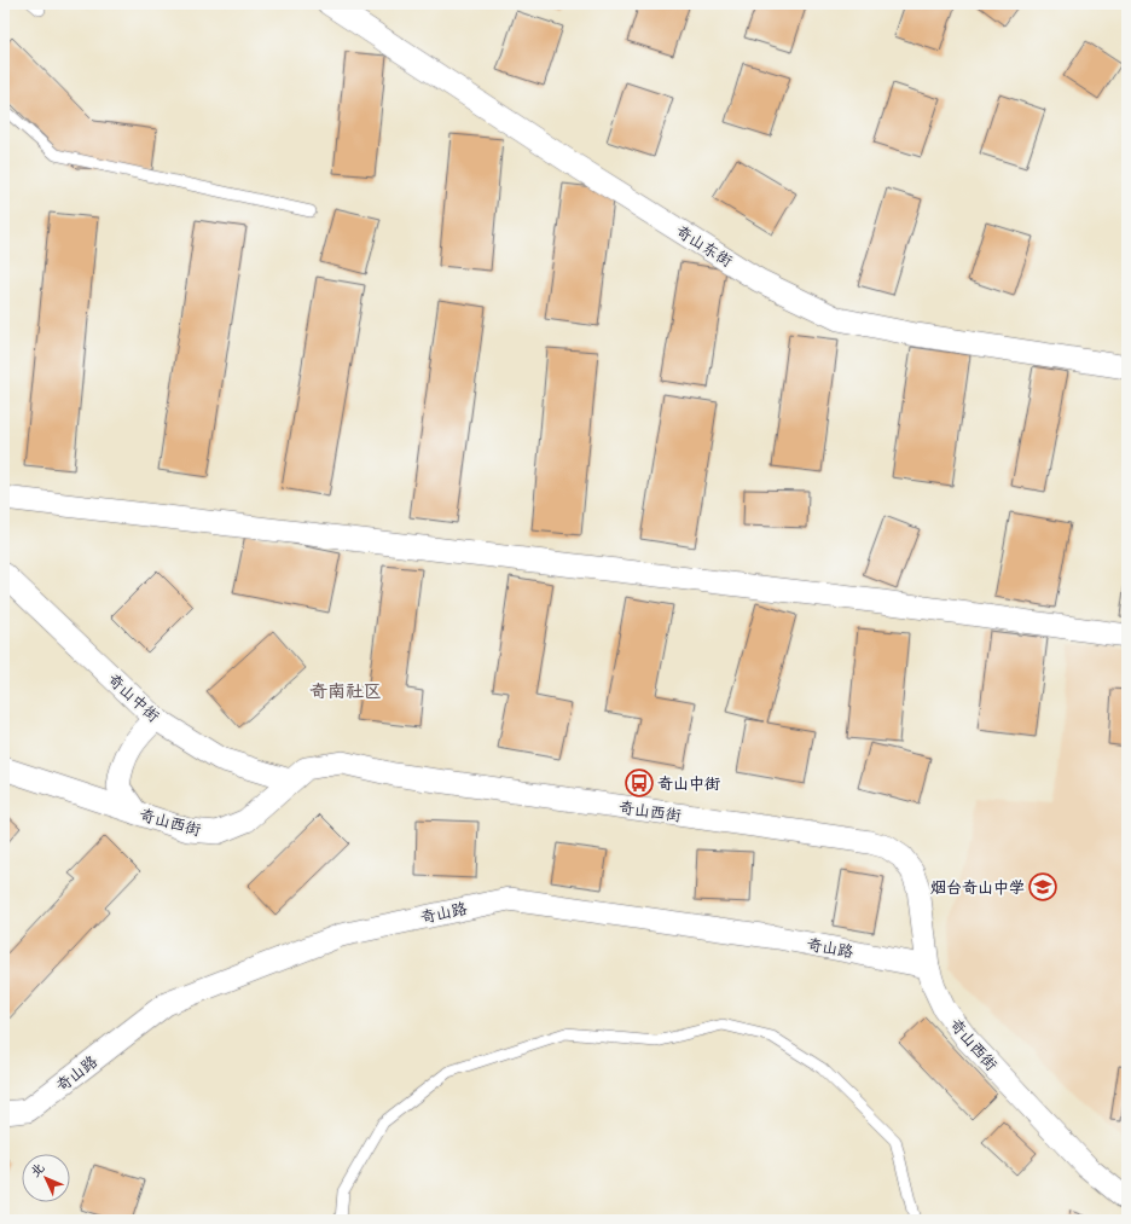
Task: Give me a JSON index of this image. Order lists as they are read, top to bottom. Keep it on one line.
{"streets":{"street":["奇山东街","奇山中街","奇山西街","奇山路"]},"crossings":[["奇山中街","奇山西街"],["奇山西街","奇山路"]],"districts":["奇南社区"],"places":{"bus stop":["奇山中街"],"school or university":["烟台奇山中学"]},"north":"top left"}
